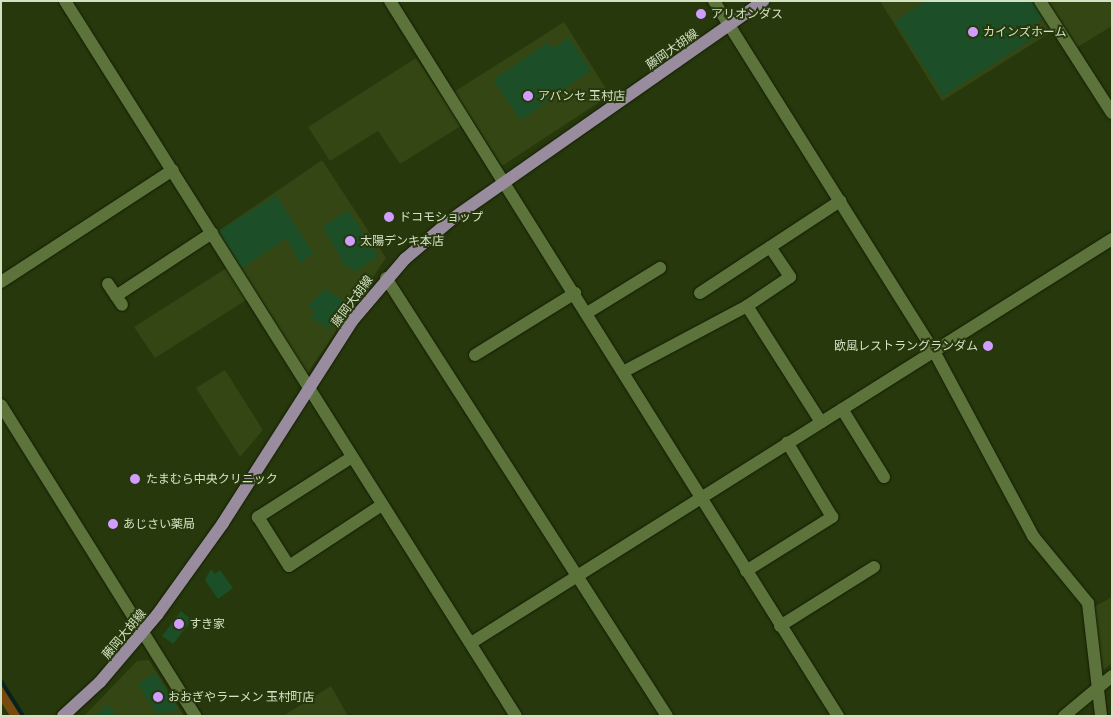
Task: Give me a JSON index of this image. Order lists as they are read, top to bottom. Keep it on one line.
{"streets":{"main road":["藤岡大胡線"]},"places":["アリオンダス","カインズホーム","アバンセ 玉村店","ドコモショップ","太陽デンキ本店","欧風レストラングランダム","たまむら中央クリニック","あじさい薬局","すき家","おおぎやラーメン 玉村町店"]}
